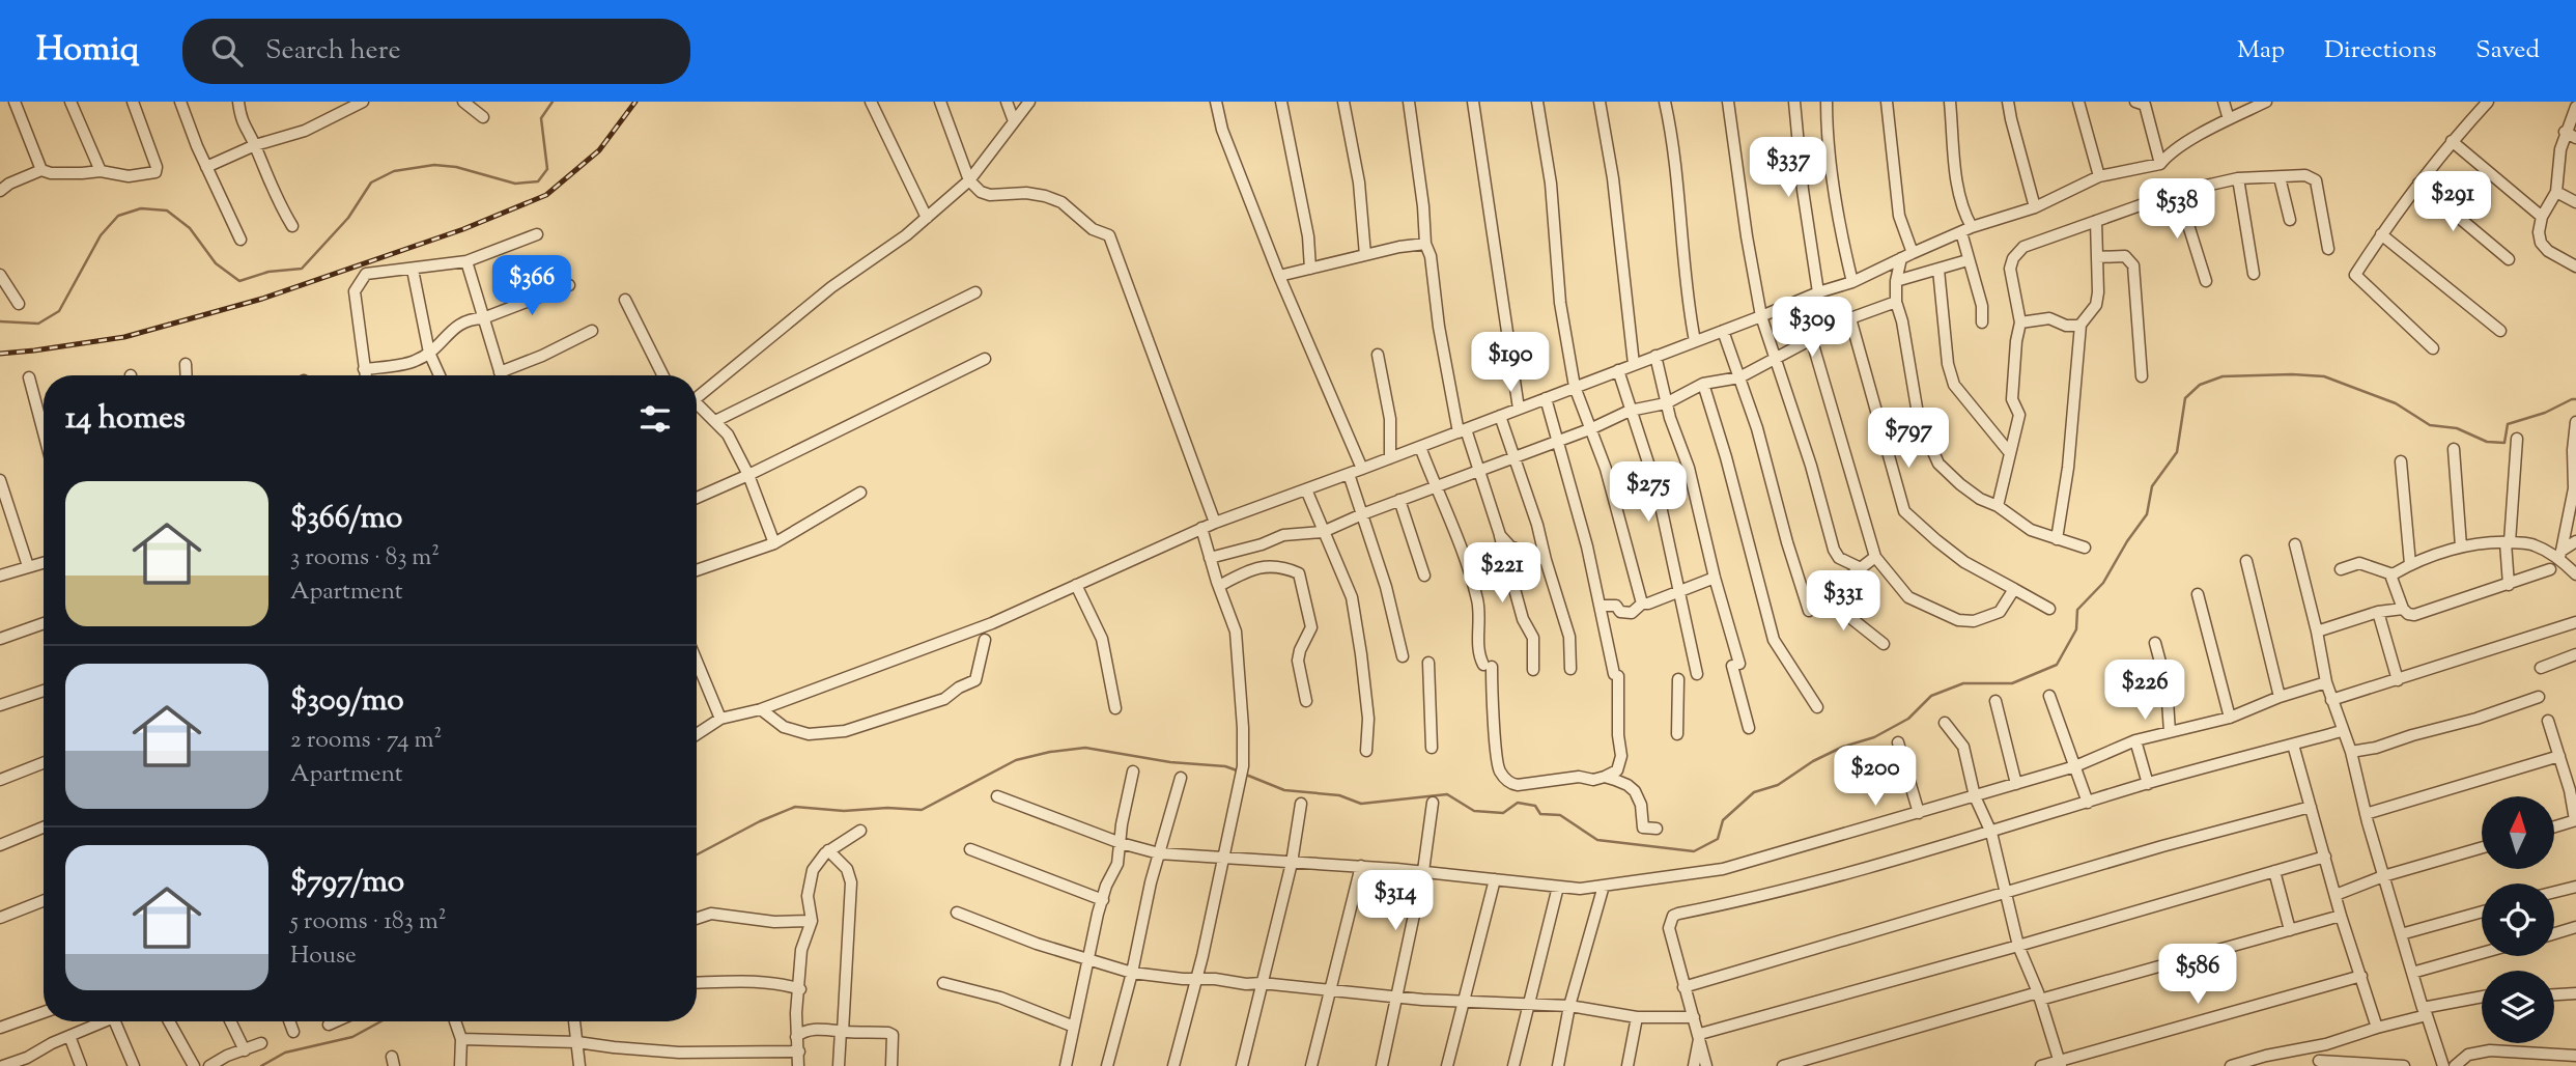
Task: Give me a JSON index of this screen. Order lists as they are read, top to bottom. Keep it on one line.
{"north":"top","page":{"header":"Homiq","search":"Search here","nav":["Map","Directions","Saved"],"price":["$337","$291","$538","$366","$309","$190","$797","$275","$221","$331","$226","$200","$314","$586"],"heading":"14 homes","list":[{"name":"$366/mo","note":"3 rooms · 83 m² · Apartment"},{"name":"$309/mo","note":"2 rooms · 74 m² · Apartment"},{"name":"$797/mo","note":"5 rooms · 183 m² · House"}]}}
